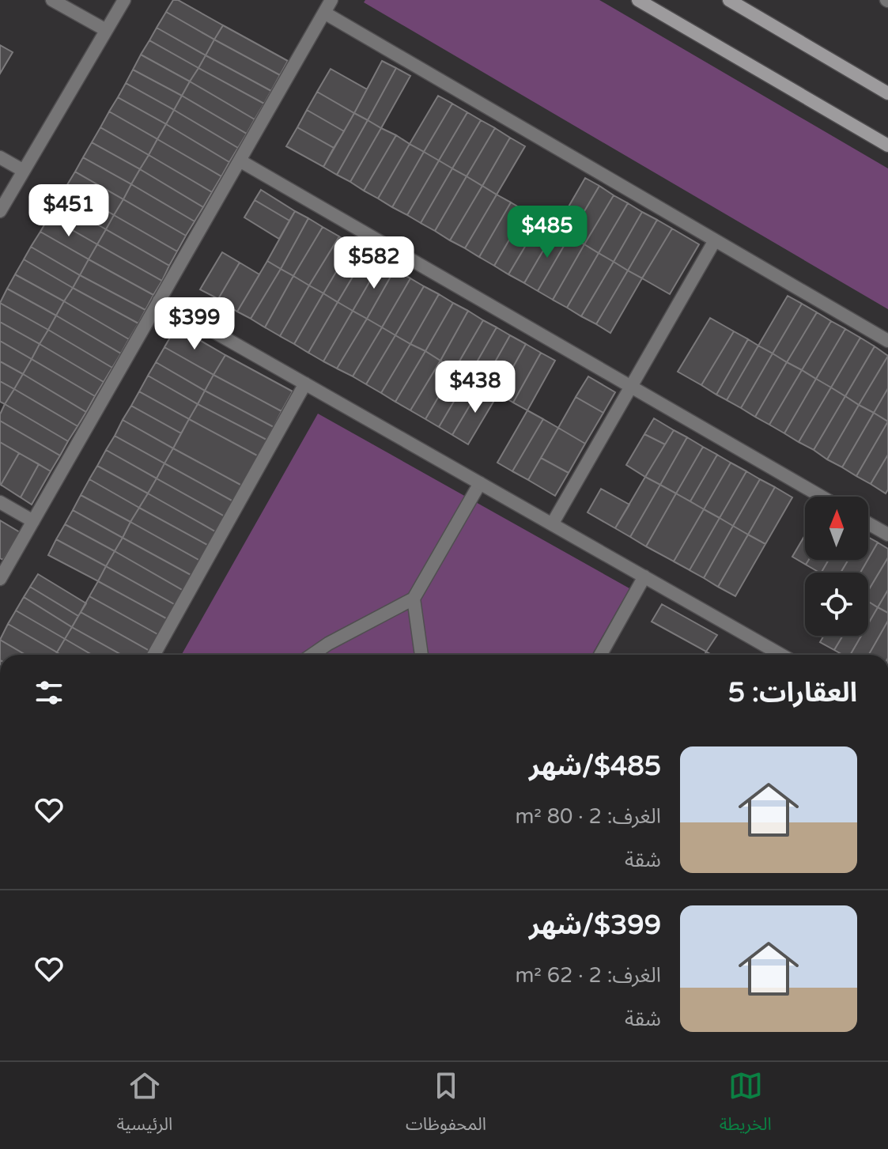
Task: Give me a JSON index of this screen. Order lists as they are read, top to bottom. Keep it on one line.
{"north":"top","page":{"price":["$451","$485","$582","$399","$438"],"heading":"العقارات: 5","list":[{"name":"$485/شهر","note":"الغرف: 2 · 80 m² · شقة"},{"name":"$399/شهر","note":"الغرف: 2 · 62 m² · شقة"}],"tabs":["الخريطة","المحفوظات","الرئيسية"]}}
